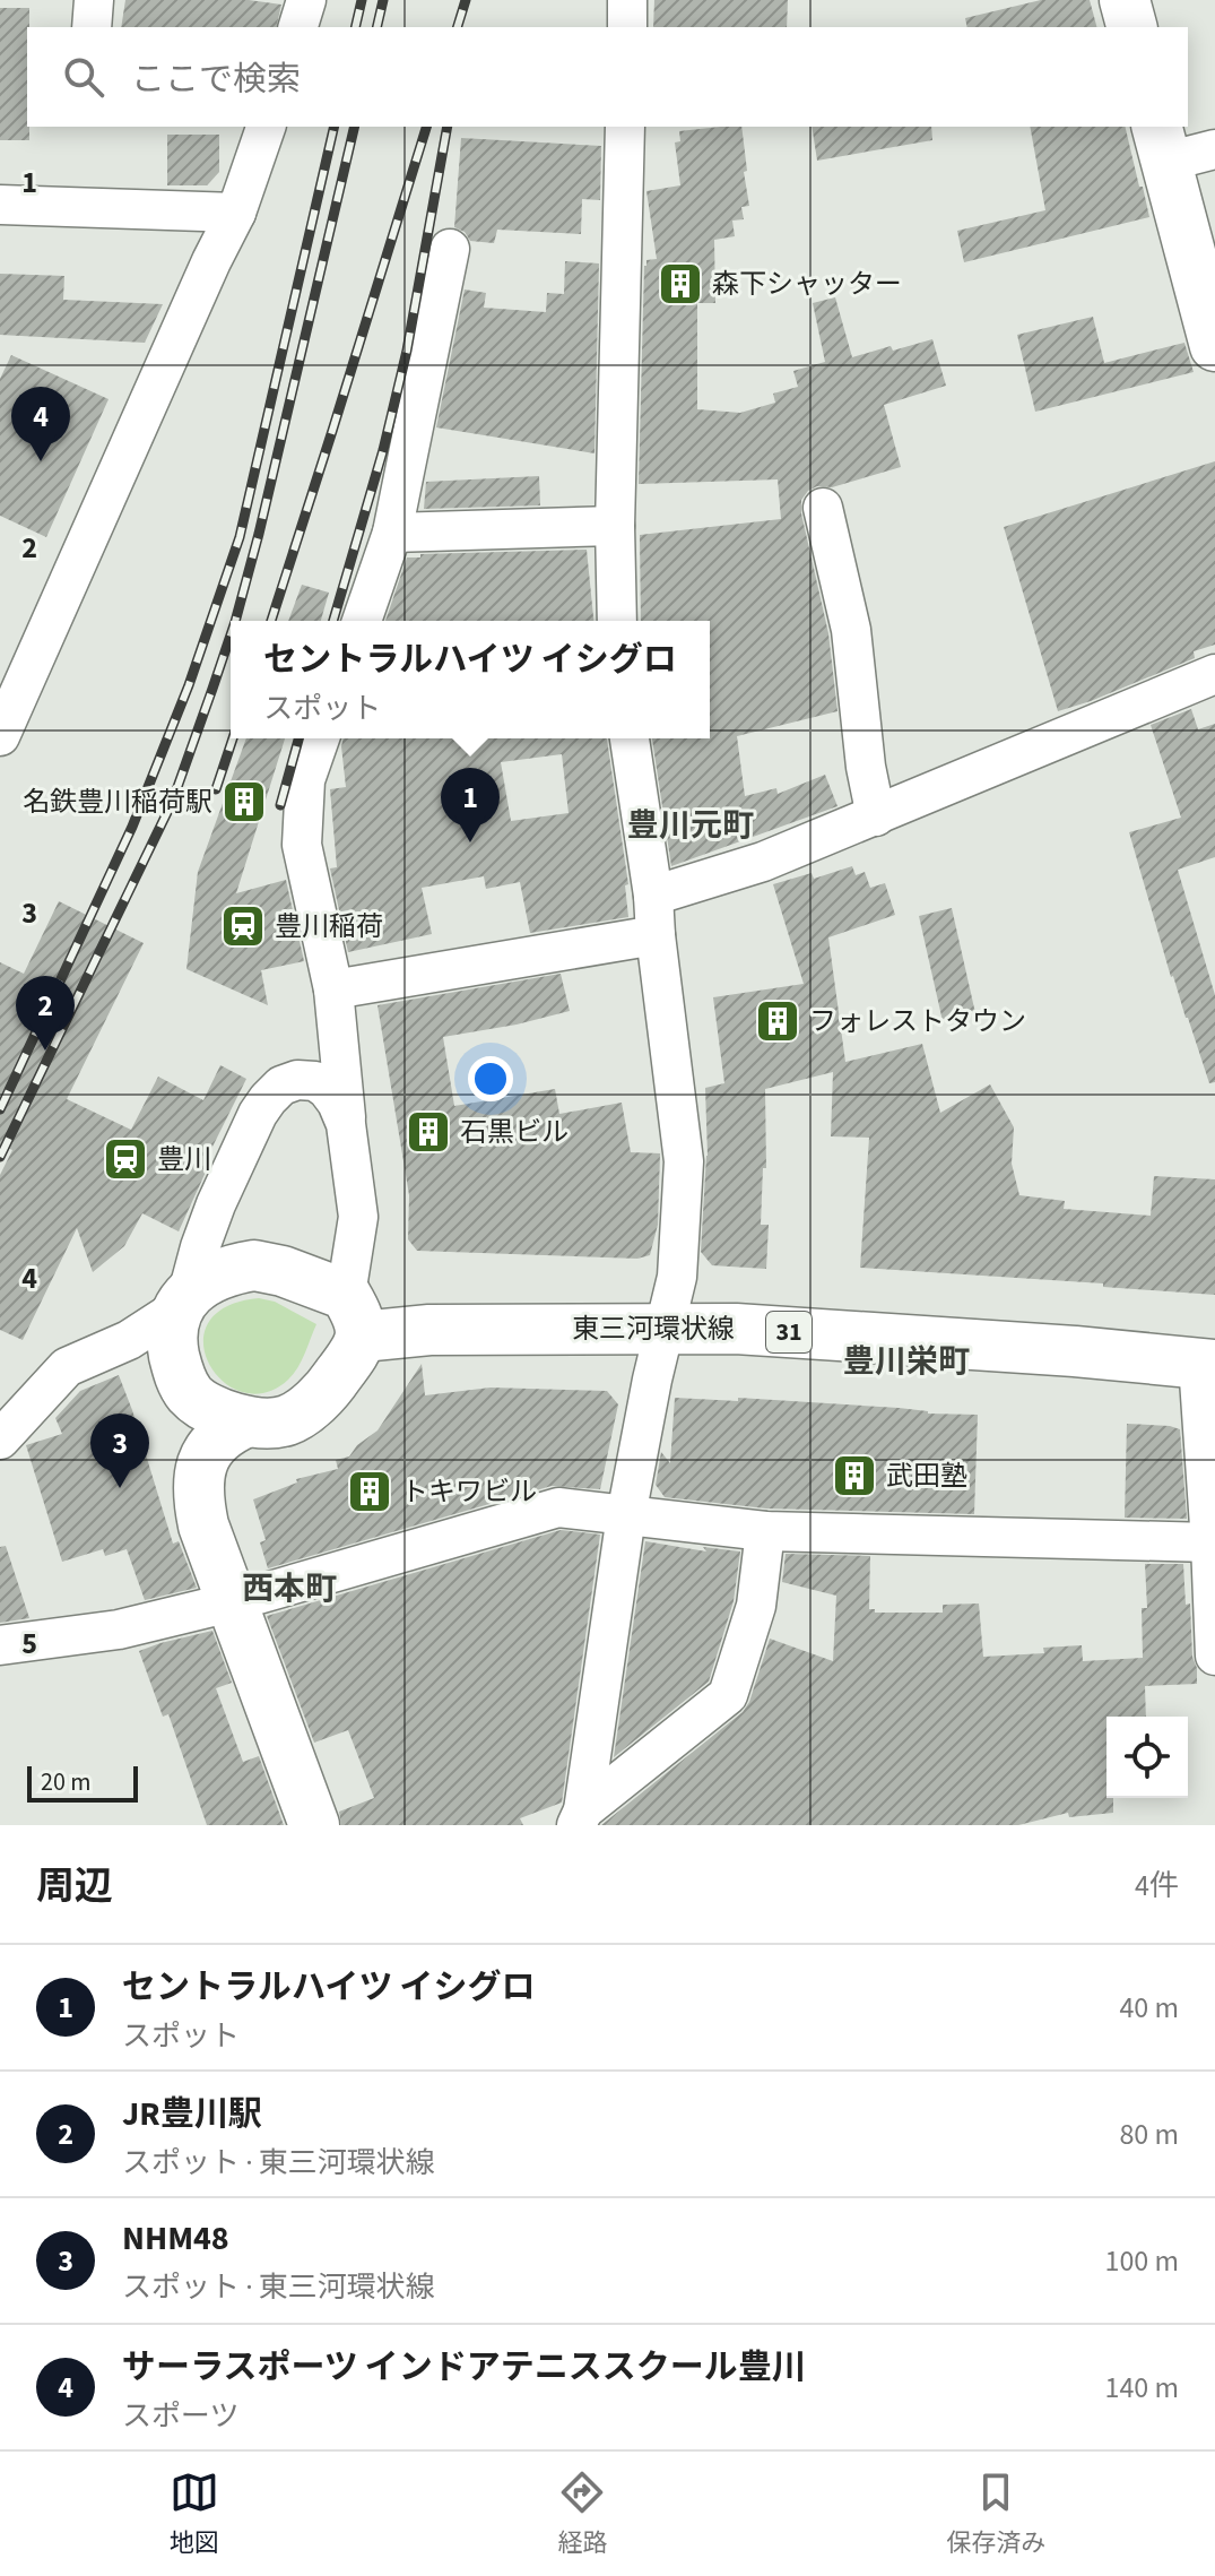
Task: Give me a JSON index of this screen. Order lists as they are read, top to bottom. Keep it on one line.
{"streets":{"main road":["東三河環状線","31"]},"districts":["豊川元町","豊川栄町","西本町"],"places":{"building":["森下シャッター","名鉄豊川稲荷駅","フォレストタウン","石黒ビル","武田塾","トキワビル"],"station":["豊川稲荷","豊川"]},"scale_bar":"20 m","page":{"search":"ここで検索","pins":["4","1","2","3"],"popup":["セントラルハイツ イシグロ","スポット"],"scale":"20 m","heading":["周辺","4件"],"list":[{"mark":"1","name":"セントラルハイツ イシグロ","note":"スポット","value":"40 m"},{"mark":"2","name":"JR豊川駅","note":"スポット · 東三河環状線","value":"80 m"},{"mark":"3","name":"NHM48","note":"スポット · 東三河環状線","value":"100 m"},{"mark":"4","name":"サーラスポーツ インドアテニススクール豊川","note":"スポーツ","value":"140 m"}],"nav":["地図","経路","保存済み"]},"grid":{"rows":["1","2","3","4","5"]}}
